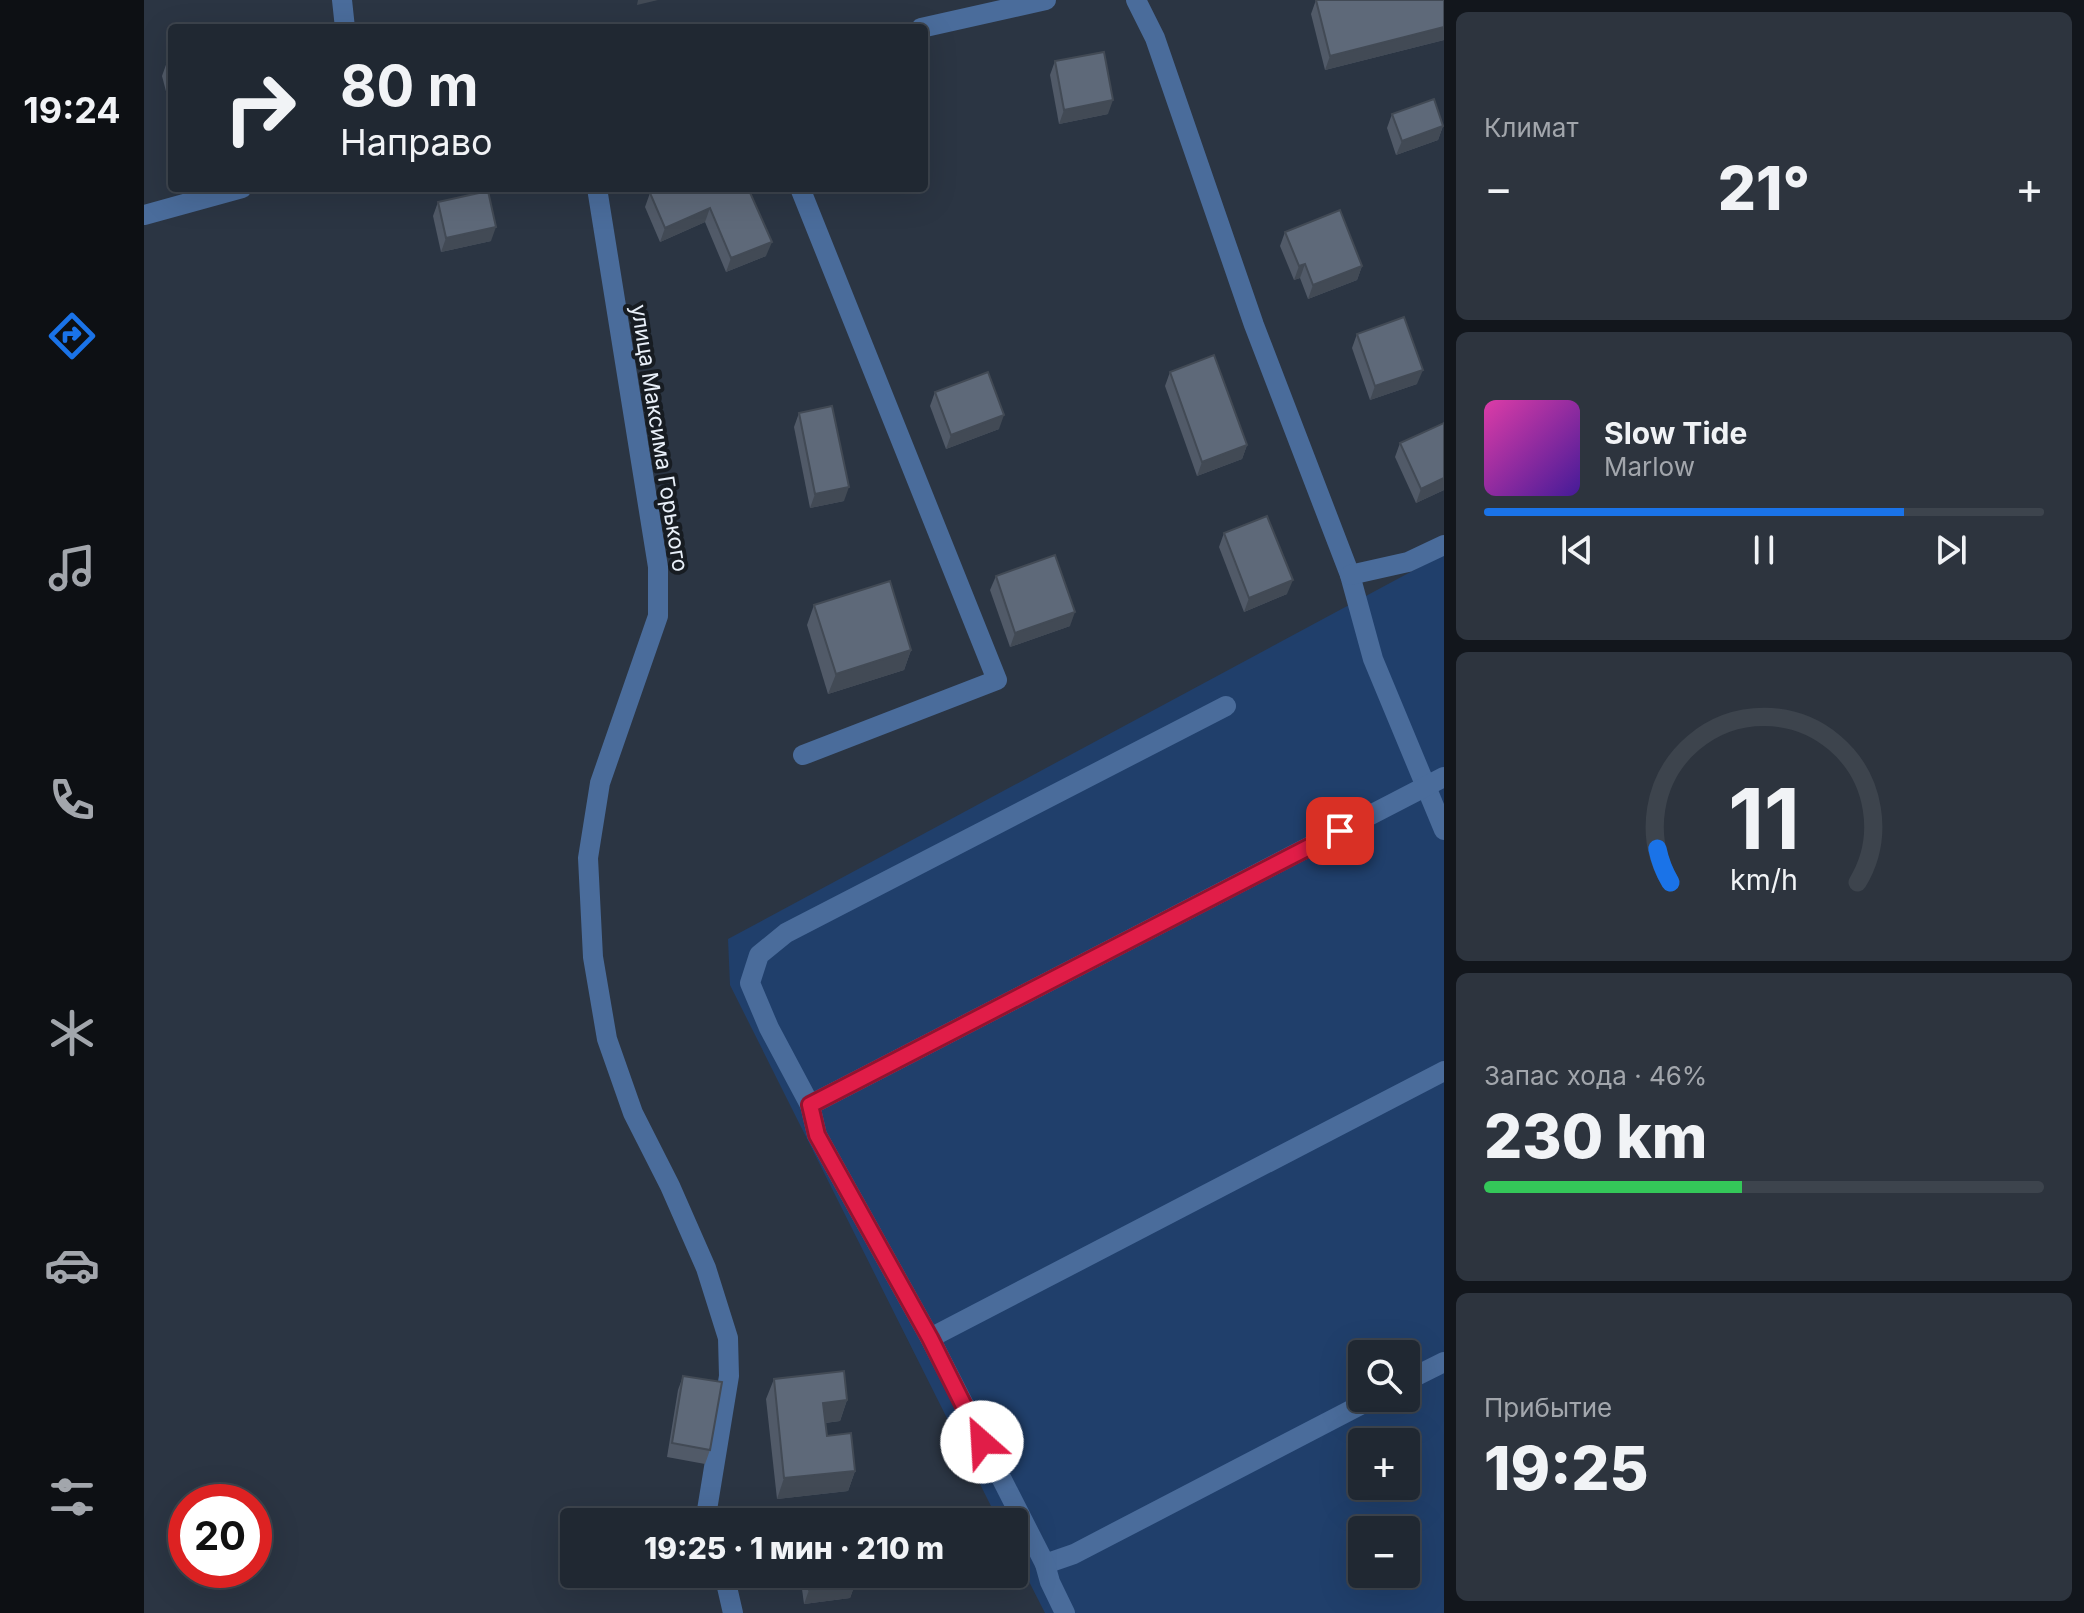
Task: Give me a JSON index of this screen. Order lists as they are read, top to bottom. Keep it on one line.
{"streets":{"street":["улица Максима Горького"]},"page":{"tabs":"19:24","tile":["Климат",["Запас хода · 46%","230 km"],["Прибытие","19:25"]],"turn":["80 m","Направо"],"heat":["−","21°","+"],"song":["Slow Tide","Marlow"],"map_buttons":["+","−"],"limit":"20","trip":"19:25 · 1 мин · 210 m","gauge":["11","km/h"]}}
